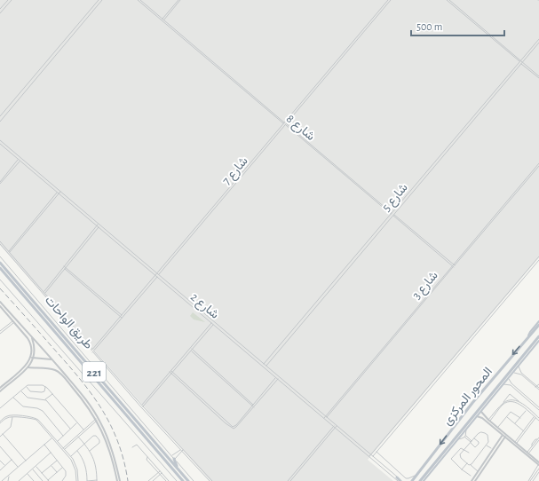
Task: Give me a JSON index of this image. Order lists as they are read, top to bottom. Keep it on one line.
{"streets":{"highway":["طريق الواحات","221","المحور المركزى"],"street":["شارع 8","شارع 7","شارع 5","شارع 3","شارع 2"]},"crossings":[["شارع 8","شارع 7"],["شارع 8","شارع 5"],["شارع 8","شارع 3"],["شارع 7","شارع 2"],["شارع 5","شارع 2"],["شارع 3","شارع 2"]],"scale_bar":"500 m"}
